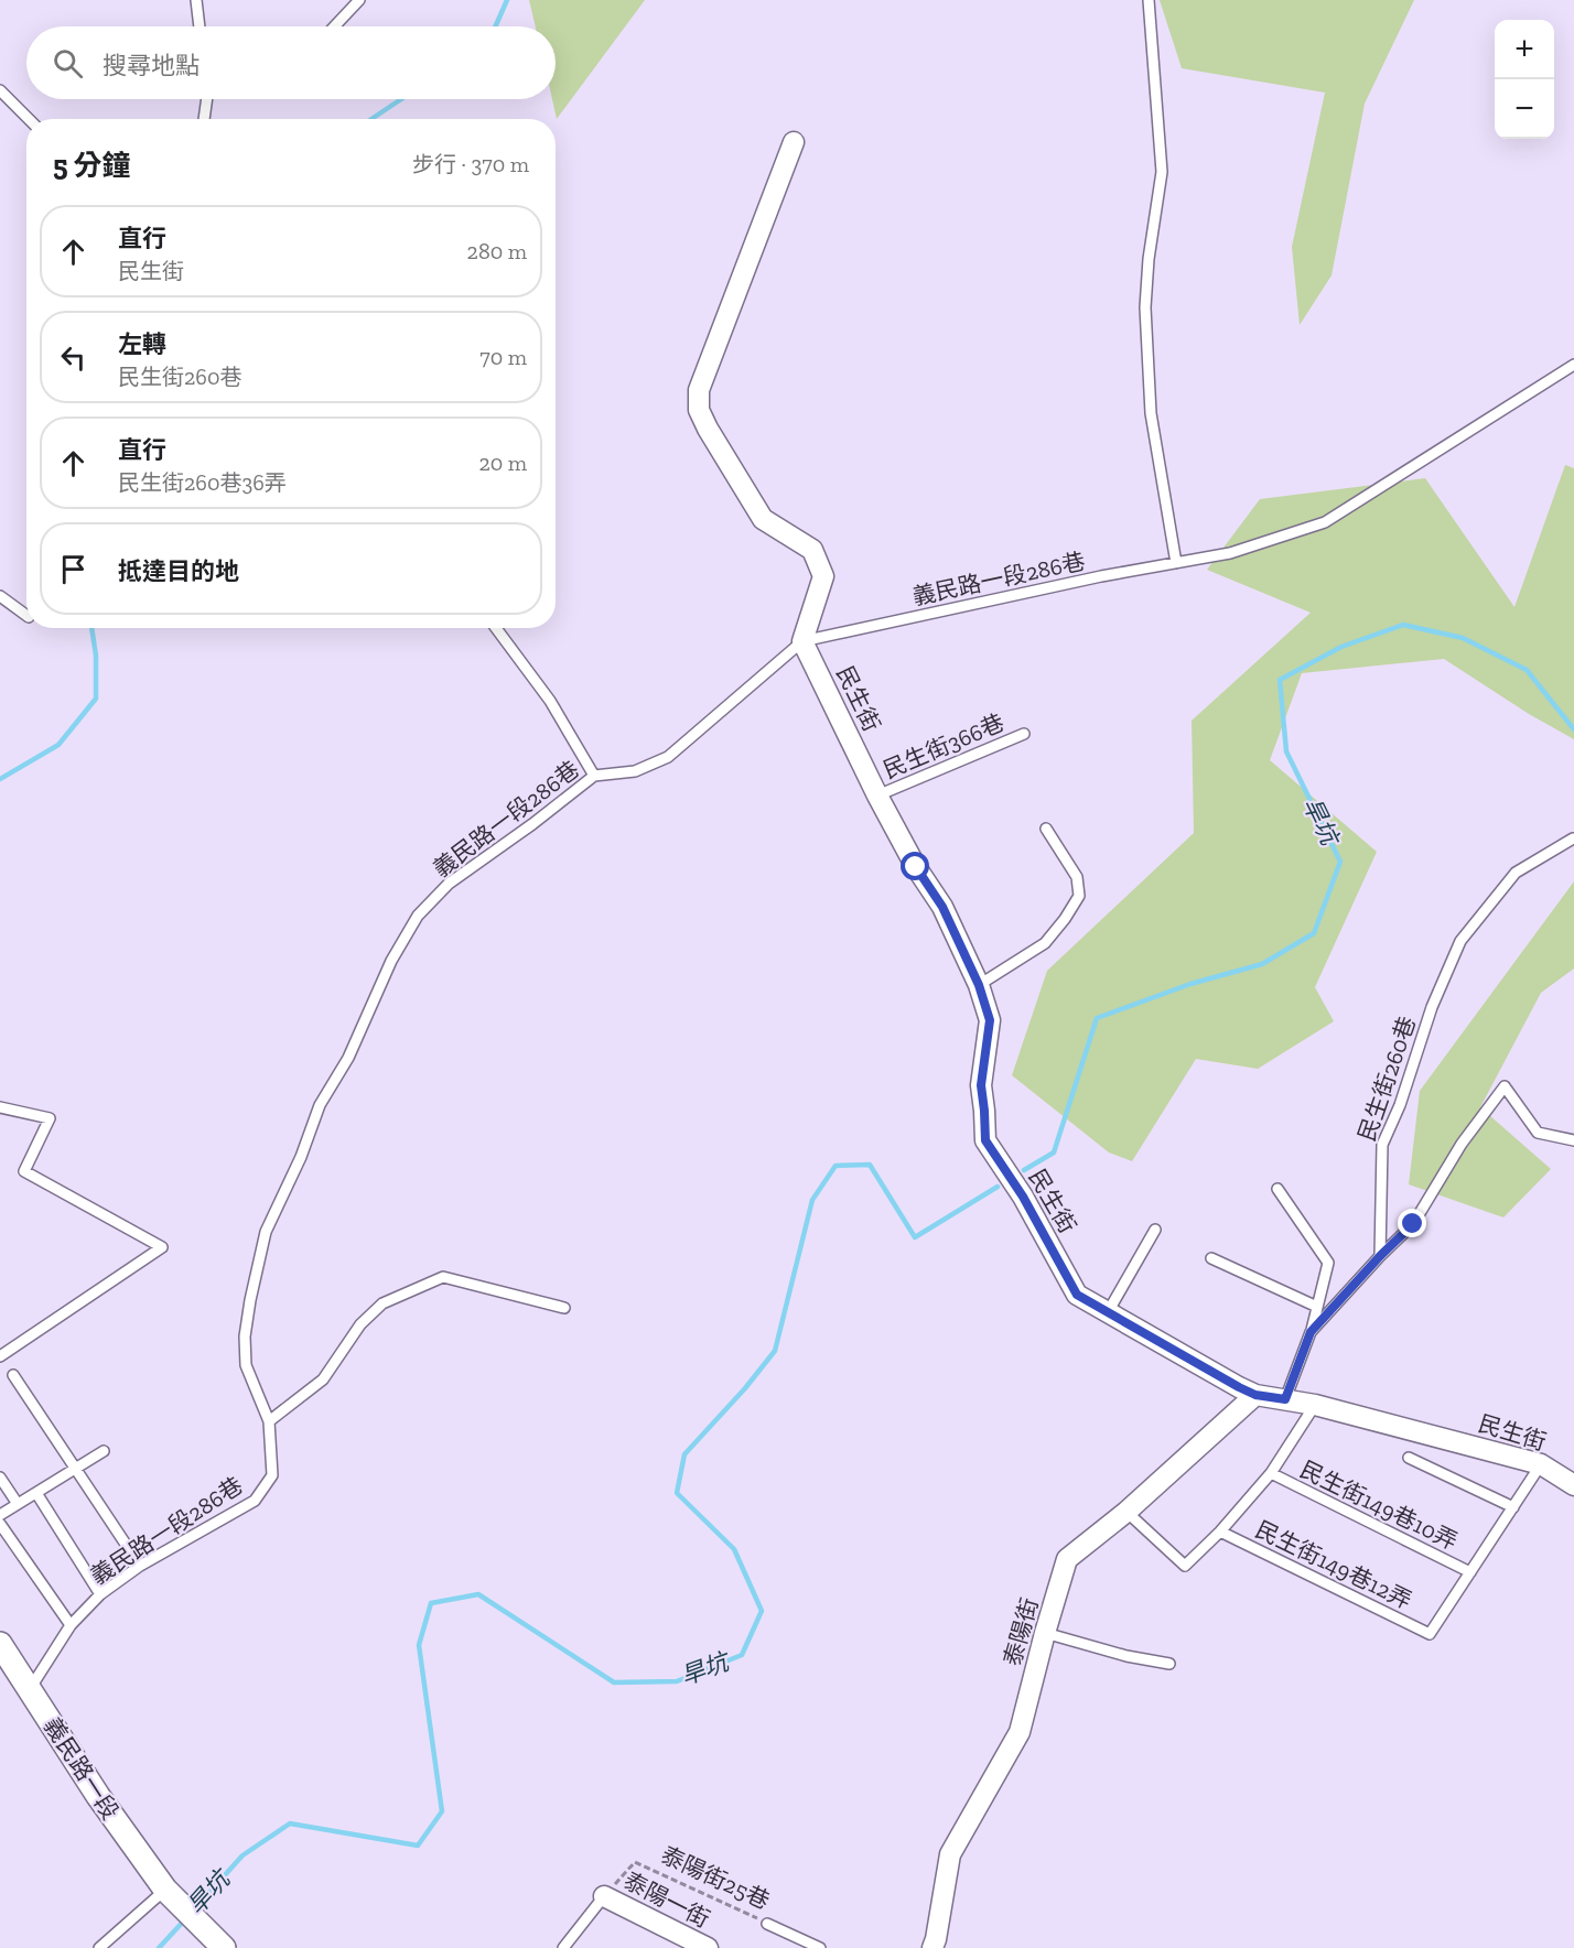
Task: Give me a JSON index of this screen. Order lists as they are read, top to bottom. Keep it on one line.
{"streets":{"street":["民生街","泰陽街","義民路一段","泰陽一街"],"lane":["義民路一段286巷","民生街366巷","民生街260巷","民生街149巷10弄","民生街149巷12弄","泰陽街25巷"]},"crossings":[["義民路一段286巷","民生街"],["義民路一段286巷","義民路一段"],["民生街","民生街366巷"],["民生街","泰陽街"],["民生街149巷10弄","民生街149巷12弄"],["泰陽街25巷","泰陽一街"]],"water":["旱坑"],"page":{"map_buttons":["+","−"],"search":"搜尋地點","heading":["5 分鐘","步行 · 370 m"],"list":[["直行","民生街","280 m"],["左轉","民生街260巷","70 m"],["直行","民生街260巷36弄","20 m"],"抵達目的地"]}}
